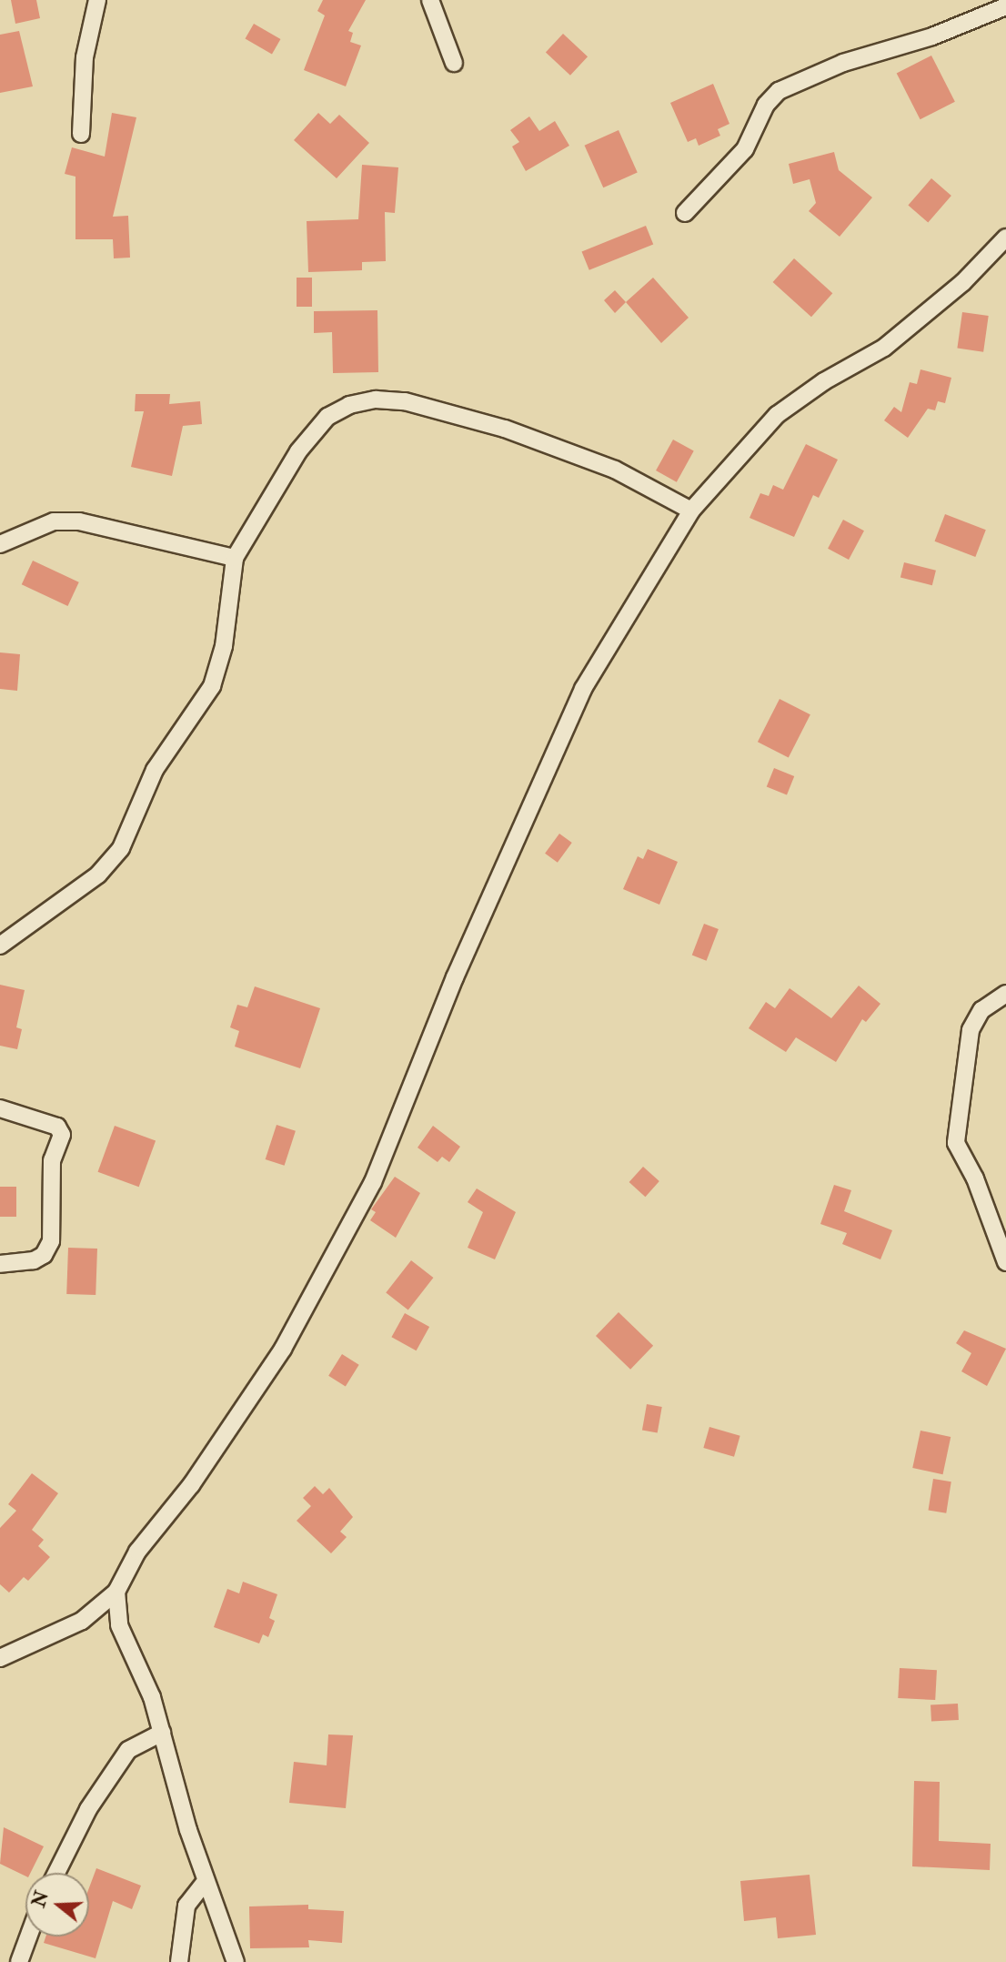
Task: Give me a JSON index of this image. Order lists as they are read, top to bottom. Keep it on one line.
{"north":"left"}
